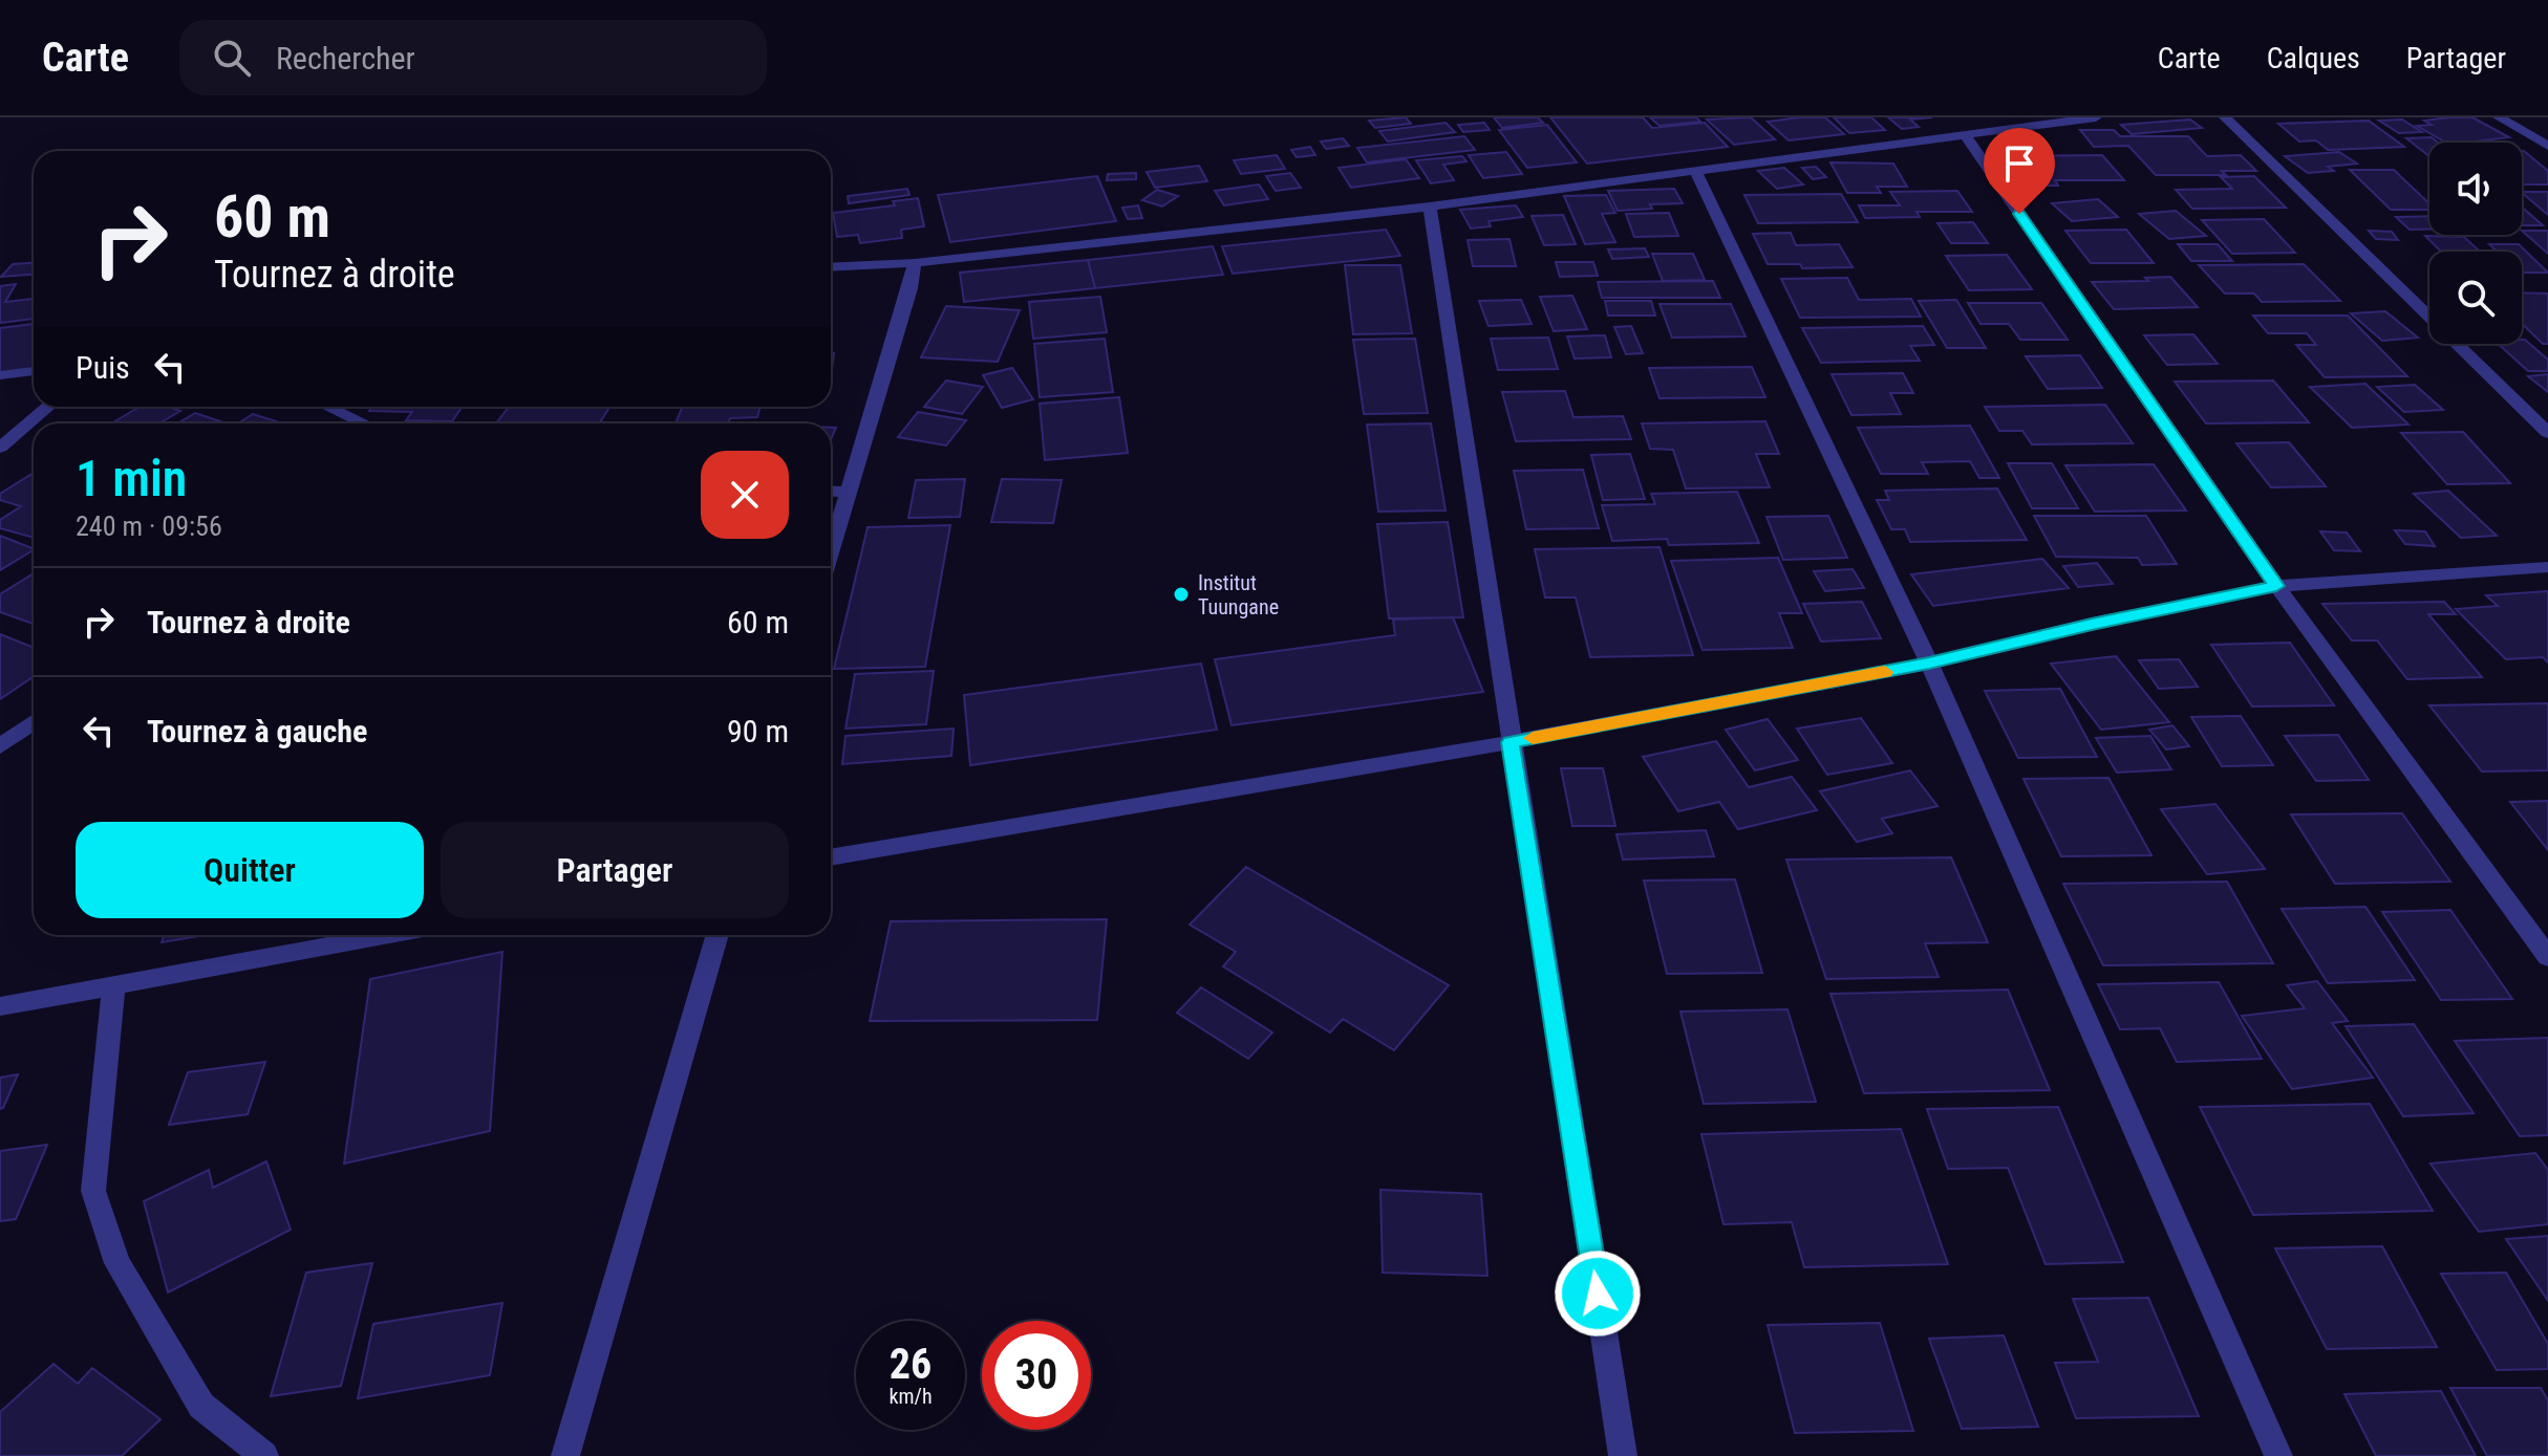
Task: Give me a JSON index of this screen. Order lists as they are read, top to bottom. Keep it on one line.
{"places":["Institut Tuungane"],"page":{"header":"Carte","search":"Rechercher","nav":["Carte","Calques","Partager"],"turn":["60 m","Tournez à droite"],"then":"Puis","heading":["1 min","240 m · 09:56"],"list":[{"name":"Tournez à droite","value":"60 m"},{"name":"Tournez à gauche","value":"90 m"}],"buttons":["Quitter","Partager"],"speed":"26 km/h","limit":"30"}}
